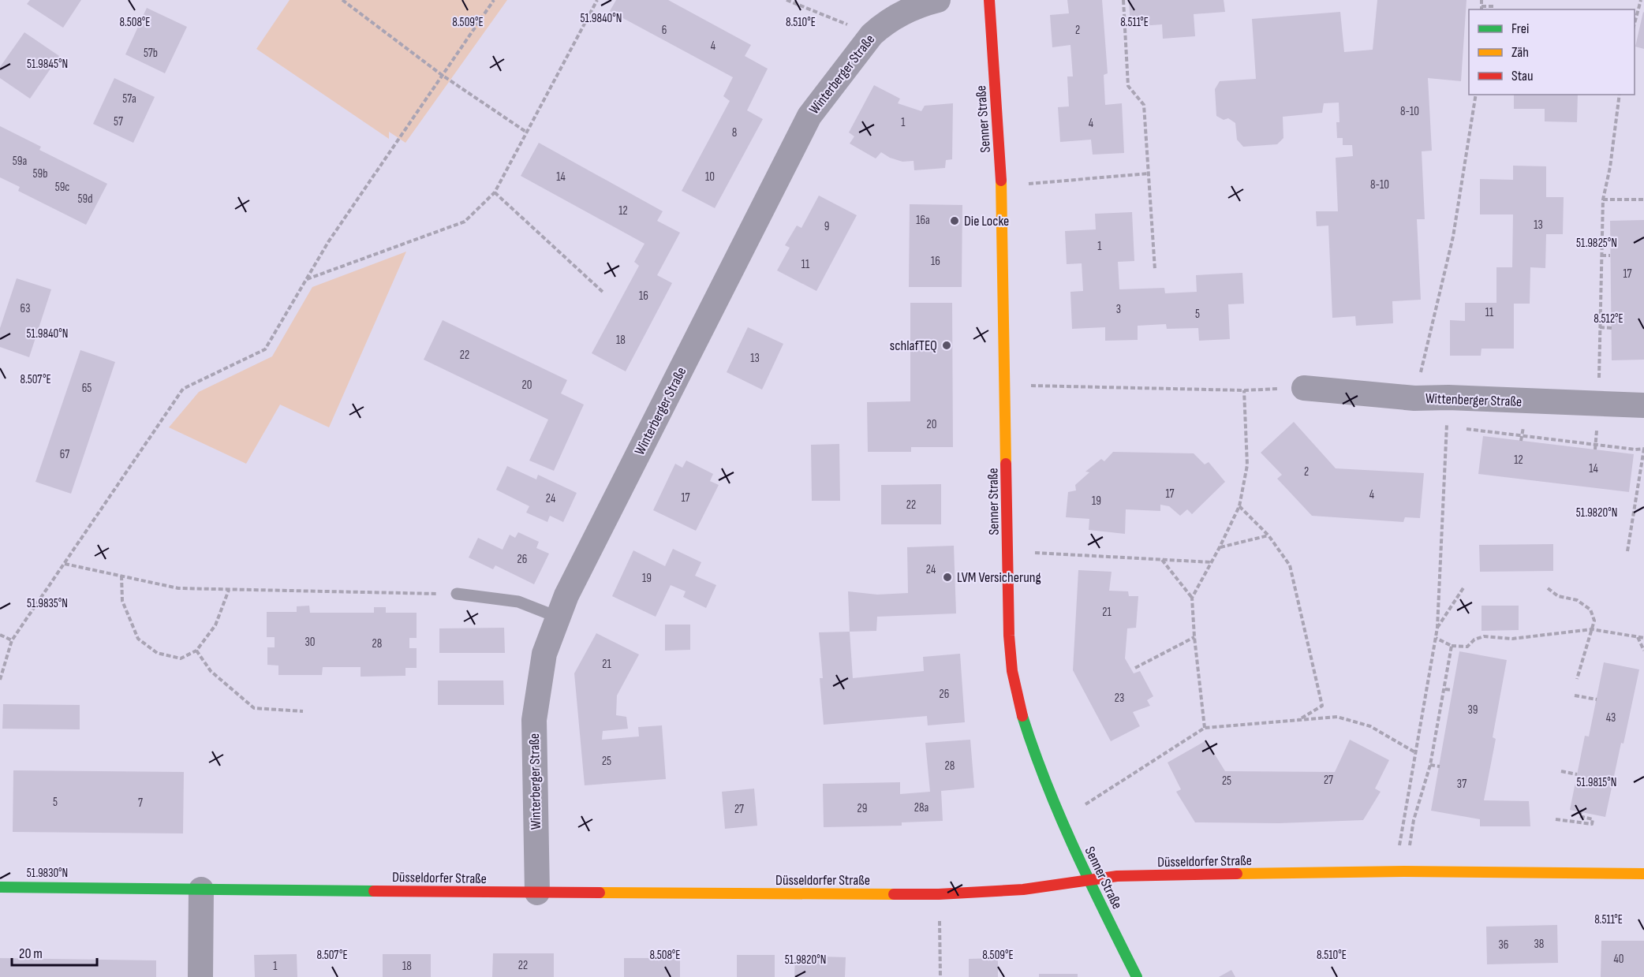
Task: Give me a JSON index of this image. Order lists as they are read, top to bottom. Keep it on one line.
{"streets":{"street":["Winterberger Straße","Senner Straße","Wittenberger Straße","Düsseldorfer Straße"]},"crossings":[["Winterberger Straße","Düsseldorfer Straße"],["Senner Straße","Düsseldorfer Straße"]],"places":["Die Locke","schlafTEQ","LVM Versicherung"],"house_numbers":["6","2","4","57b","57a","8-10","57","1","4","8","59a","59b","14","10","8-10","59c","59d","12","16a","13","9","1","16","11","17","16","63","3","11","5","18","22","13","20","65","20","67","12","14","2","17","4","17","24","19","22","26","24","19","21","30","28","21","26","23","39","43","25","28","27","25","37","5","7","28a","29","27","38","36","40","22","1","18"],"legend":["Frei","Zäh","Stau"],"scale_bar":"20 m","coordinates":["51.9840°N","8.508°E","8.509°E","8.510°E","8.511°E","51.9845°N","51.9825°N","8.512°E","8.507°E","51.9820°N","51.9835°N","51.9815°N","51.9830°N"]}
